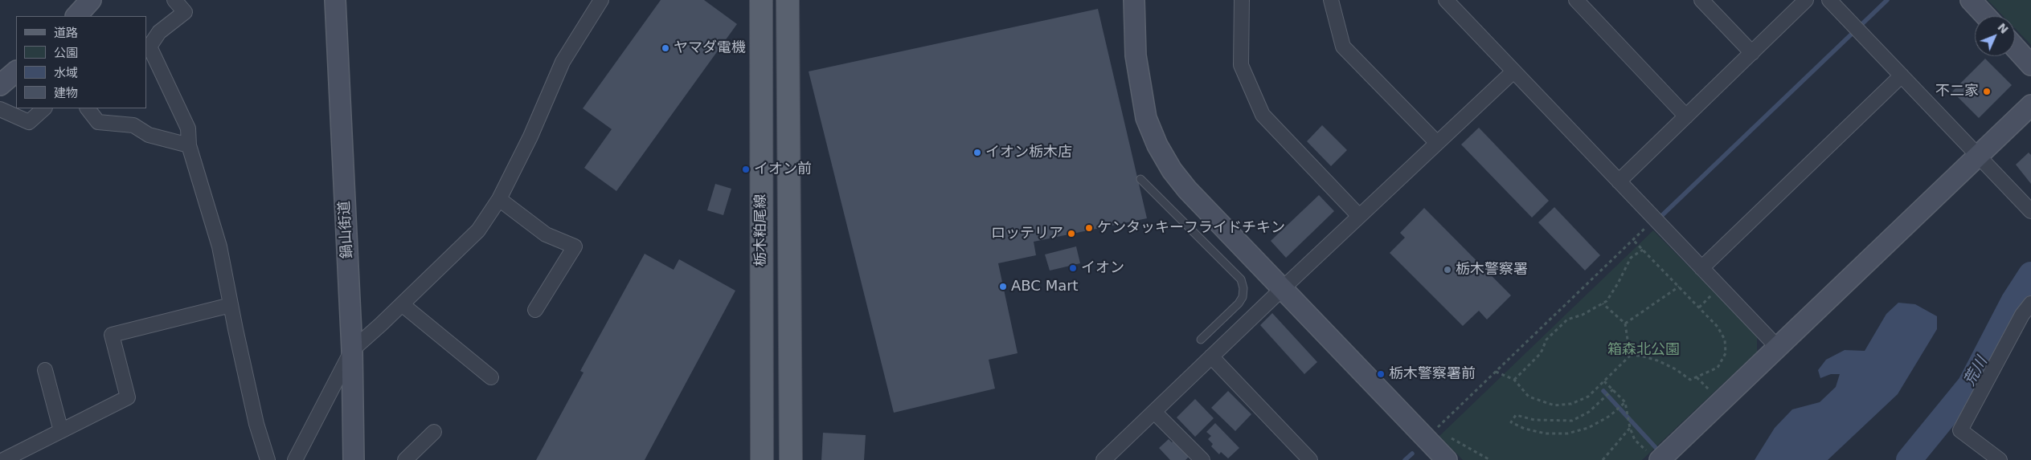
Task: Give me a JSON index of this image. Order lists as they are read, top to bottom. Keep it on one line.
{"streets":{"main road":["栃木粕尾線"],"street":["鍋山街道"]},"water":["荒川"],"parks":["箱森北公園"],"places":["ヤマダ電機","不二家","イオン栃木店","イオン前","ケンタッキーフライドチキン","ロッテリア","イオン","栃木警察署","ABC Mart","栃木警察署前"],"legend":["道路","公園","水域","建物"],"north":"top right"}
